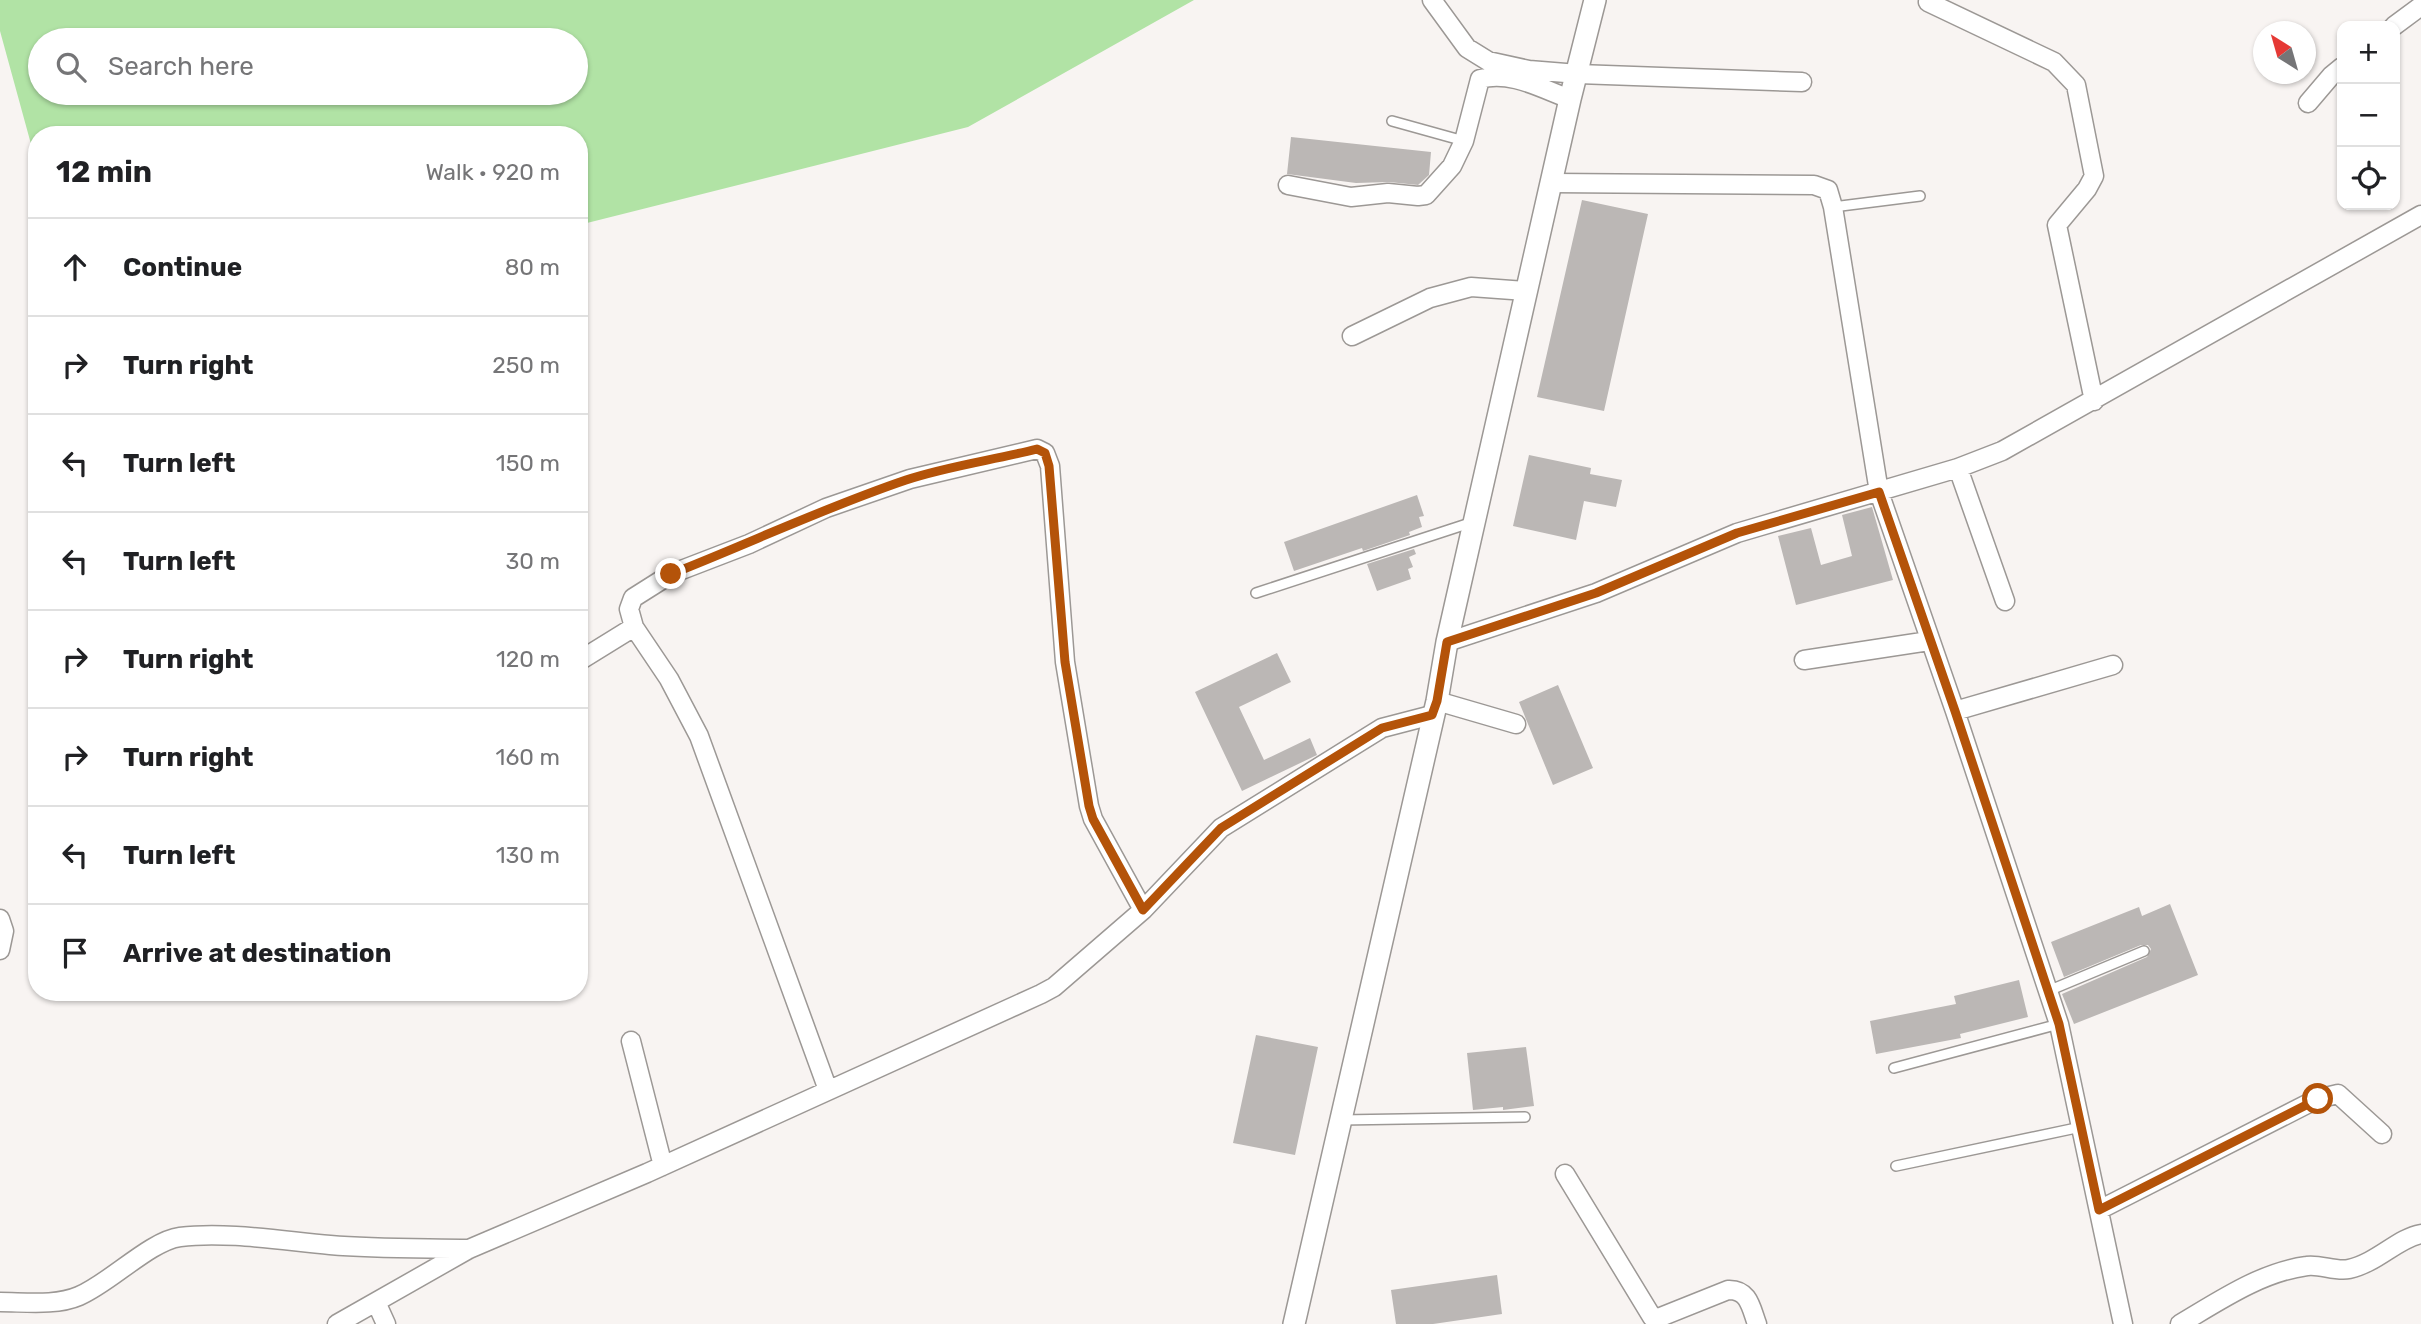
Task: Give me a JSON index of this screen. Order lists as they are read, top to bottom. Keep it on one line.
{"north":"top left","page":{"map_buttons":["+","−"],"search":"Search here","heading":["12 min","Walk · 920 m"],"list":[["Continue","80 m"],["Turn right","250 m"],["Turn left","150 m"],["Turn left","30 m"],["Turn right","120 m"],["Turn right","160 m"],["Turn left","130 m"],"Arrive at destination"]}}
